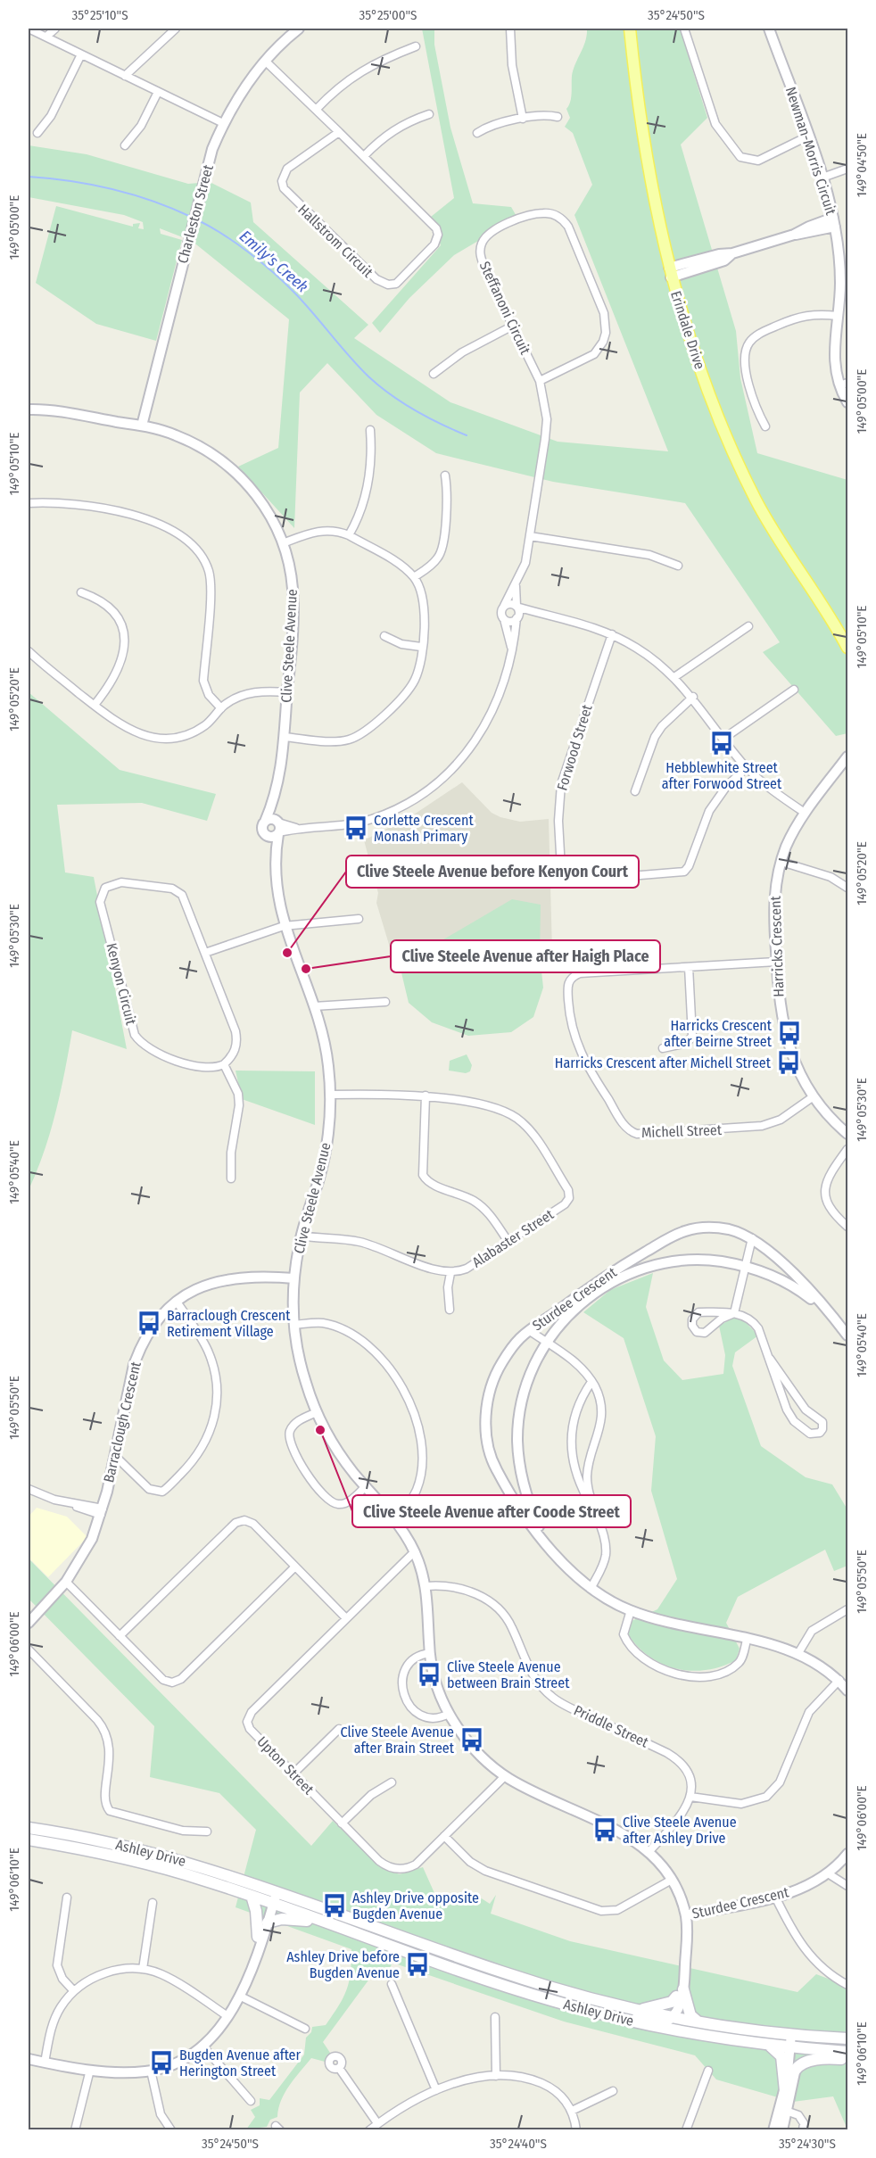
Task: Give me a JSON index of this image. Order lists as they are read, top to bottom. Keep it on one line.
{"streets":{"main road":["Erindale Drive","Ashley Drive"],"street":["Newman-Morris Circuit","Charleston Street","Hallstrom Circuit","Steffanoni Circuit","Clive Steele Avenue","Forwood Street","Harricks Crescent","Kenyon Circuit","Michell Street","Alabaster Street","Sturdee Crescent","Barraclough Crescent","Priddle Street","Upton Street"]},"crossings":[["Charleston Street","Hallstrom Circuit"],["Charleston Street","Clive Steele Avenue"],["Clive Steele Avenue","Alabaster Street"],["Clive Steele Avenue","Sturdee Crescent"],["Clive Steele Avenue","Barraclough Crescent"],["Clive Steele Avenue","Priddle Street"],["Clive Steele Avenue","Upton Street"],["Clive Steele Avenue","Ashley Drive"],["Harricks Crescent","Michell Street"]],"water":["Emily's Creek"],"places":{"bus stop":["Hebblewhite Street after Forwood Street","Corlette Crescent Monash Primary","Harricks Crescent after Beirne Street","Harricks Crescent after Michell Street","Barraclough Crescent Retirement Village","Clive Steele Avenue between Brain Street","Clive Steele Avenue after Brain Street","Clive Steele Avenue after Ashley Drive","Ashley Drive opposite Bugden Avenue","Ashley Drive before Bugden Avenue","Bugden Avenue after Herington Street"],"other":["Clive Steele Avenue before Kenyon Court","Clive Steele Avenue after Haigh Place","Clive Steele Avenue after Coode Street"]},"coordinates":["35°25'10\"S","35°25'00\"S","35°24'50\"S","149°04'50\"E","149°05'00\"E","149°05'10\"E","149°05'20\"E","149°05'30\"E","149°05'40\"E","149°05'50\"E","149°06'00\"E","149°06'10\"E","35°24'40\"S","35°24'30\"S"]}
